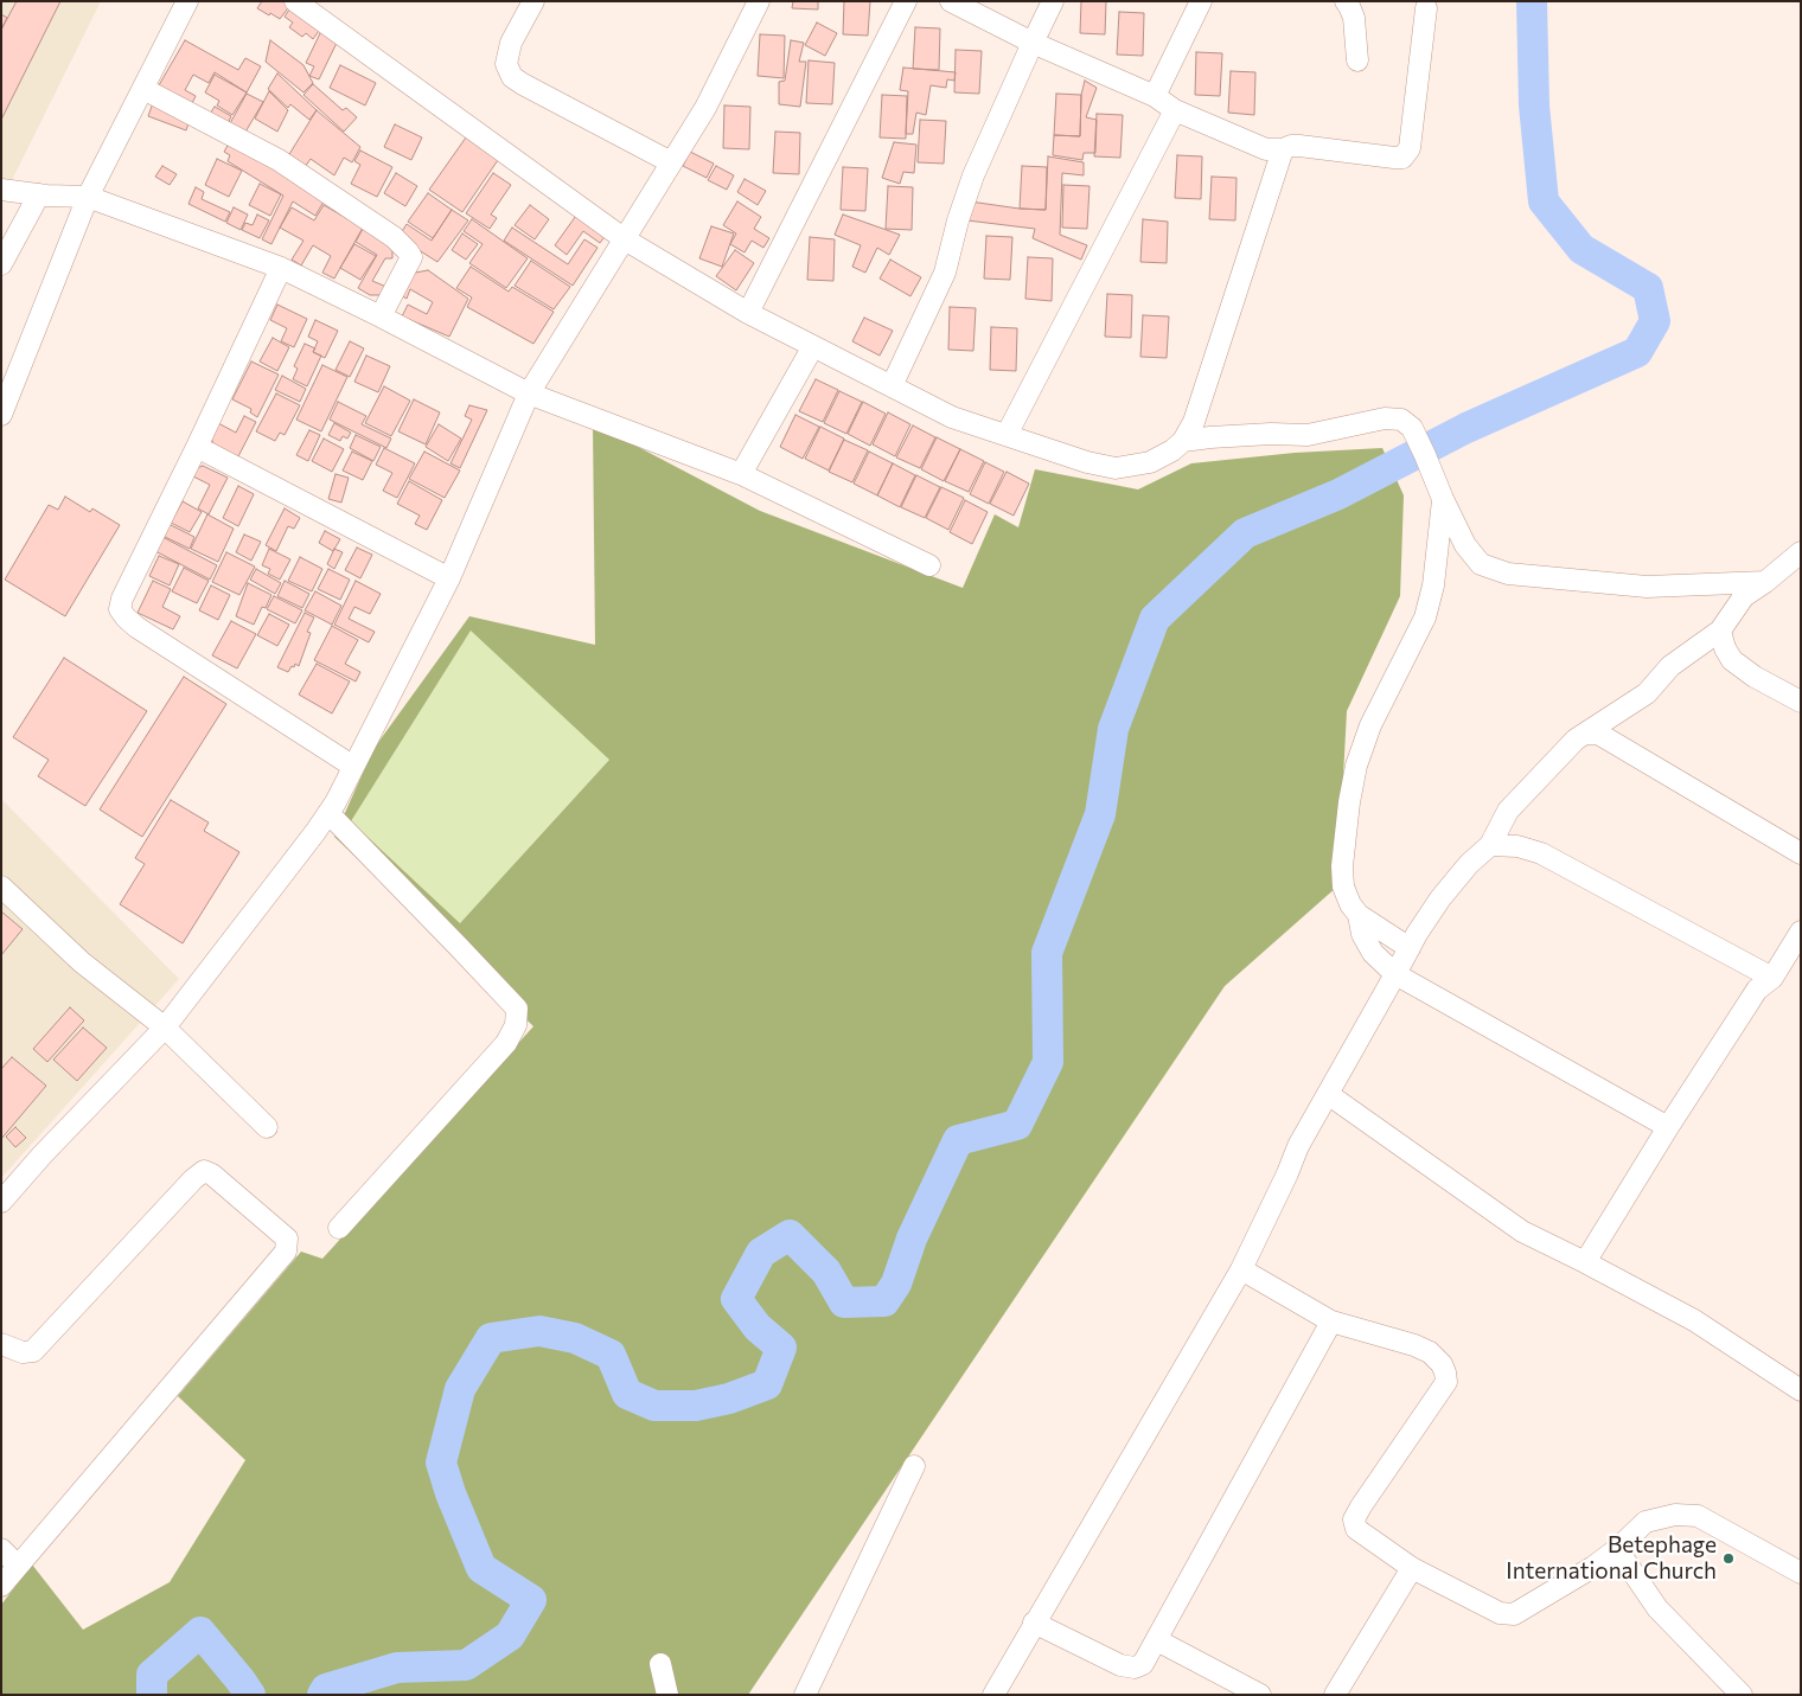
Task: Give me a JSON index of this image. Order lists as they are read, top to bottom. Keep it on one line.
{"places":["Betephage International Church"]}
